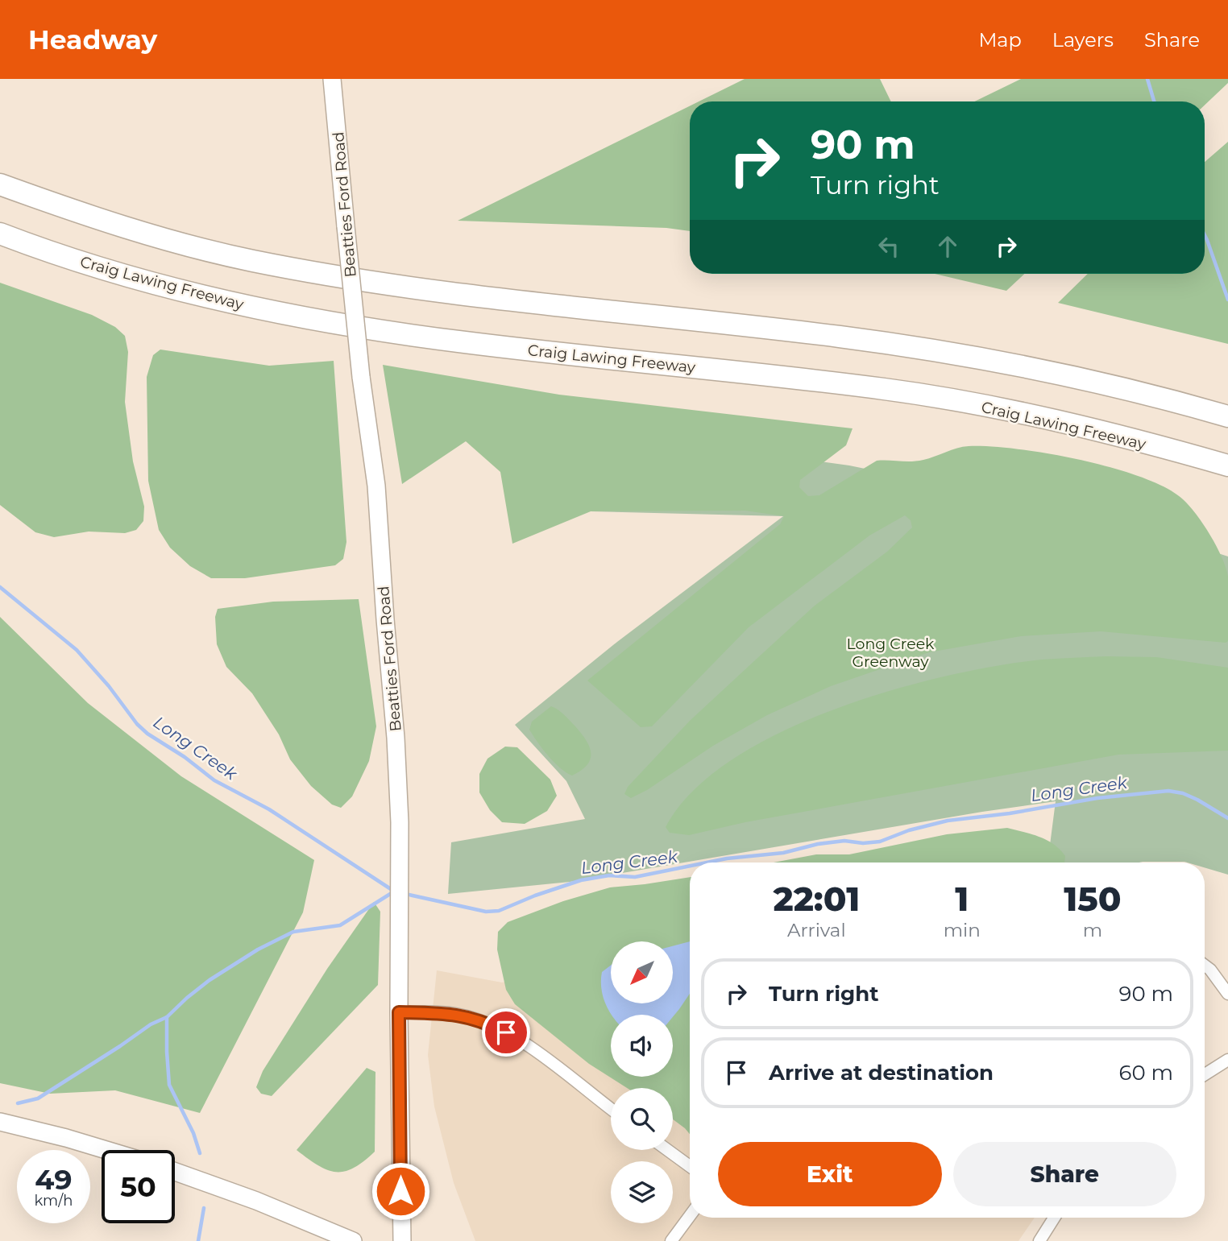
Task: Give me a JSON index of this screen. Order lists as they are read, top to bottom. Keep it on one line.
{"streets":{"highway":["Craig Lawing Freeway"],"main road":["Beatties Ford Road"]},"water":["Long Creek"],"parks":["Long Creek Greenway"],"north":"bottom left","page":{"header":"Headway","nav":["Map","Layers","Share"],"turn":["90 m","Turn right"],"eta":["22:01","Arrival","1","min","150","m"],"list":[{"name":"Turn right","value":"90 m"},{"name":"Arrive at destination","value":"60 m"}],"buttons":["Exit","Share"],"speed":"49 km/h","limit":"50"}}
